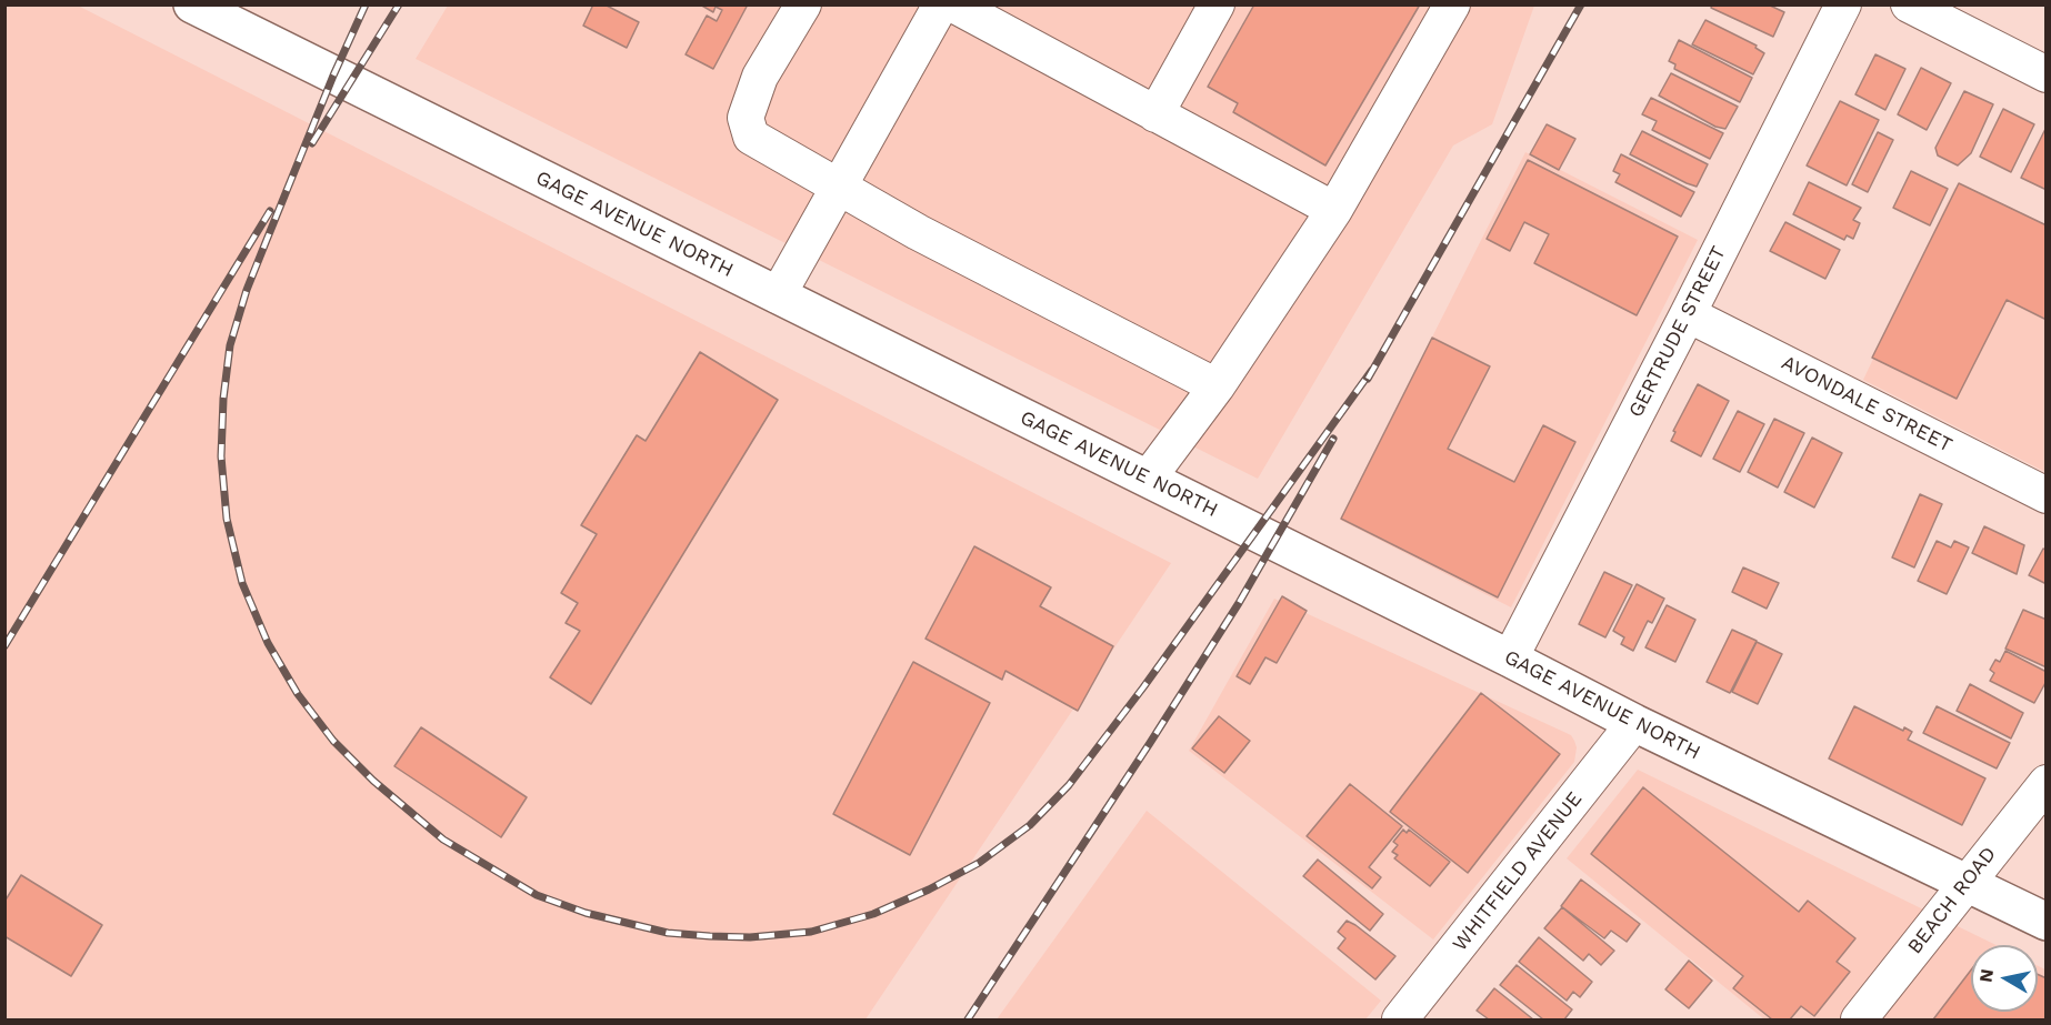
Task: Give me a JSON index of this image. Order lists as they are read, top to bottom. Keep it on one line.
{"streets":{"main road":["GAGE AVENUE NORTH"],"street":["GERTRUDE STREET","AVONDALE STREET","WHITFIELD AVENUE","BEACH ROAD"]},"crossings":[["GAGE AVENUE NORTH","GERTRUDE STREET"],["GAGE AVENUE NORTH","WHITFIELD AVENUE"],["GAGE AVENUE NORTH","BEACH ROAD"],["GERTRUDE STREET","AVONDALE STREET"]],"north":"left"}
